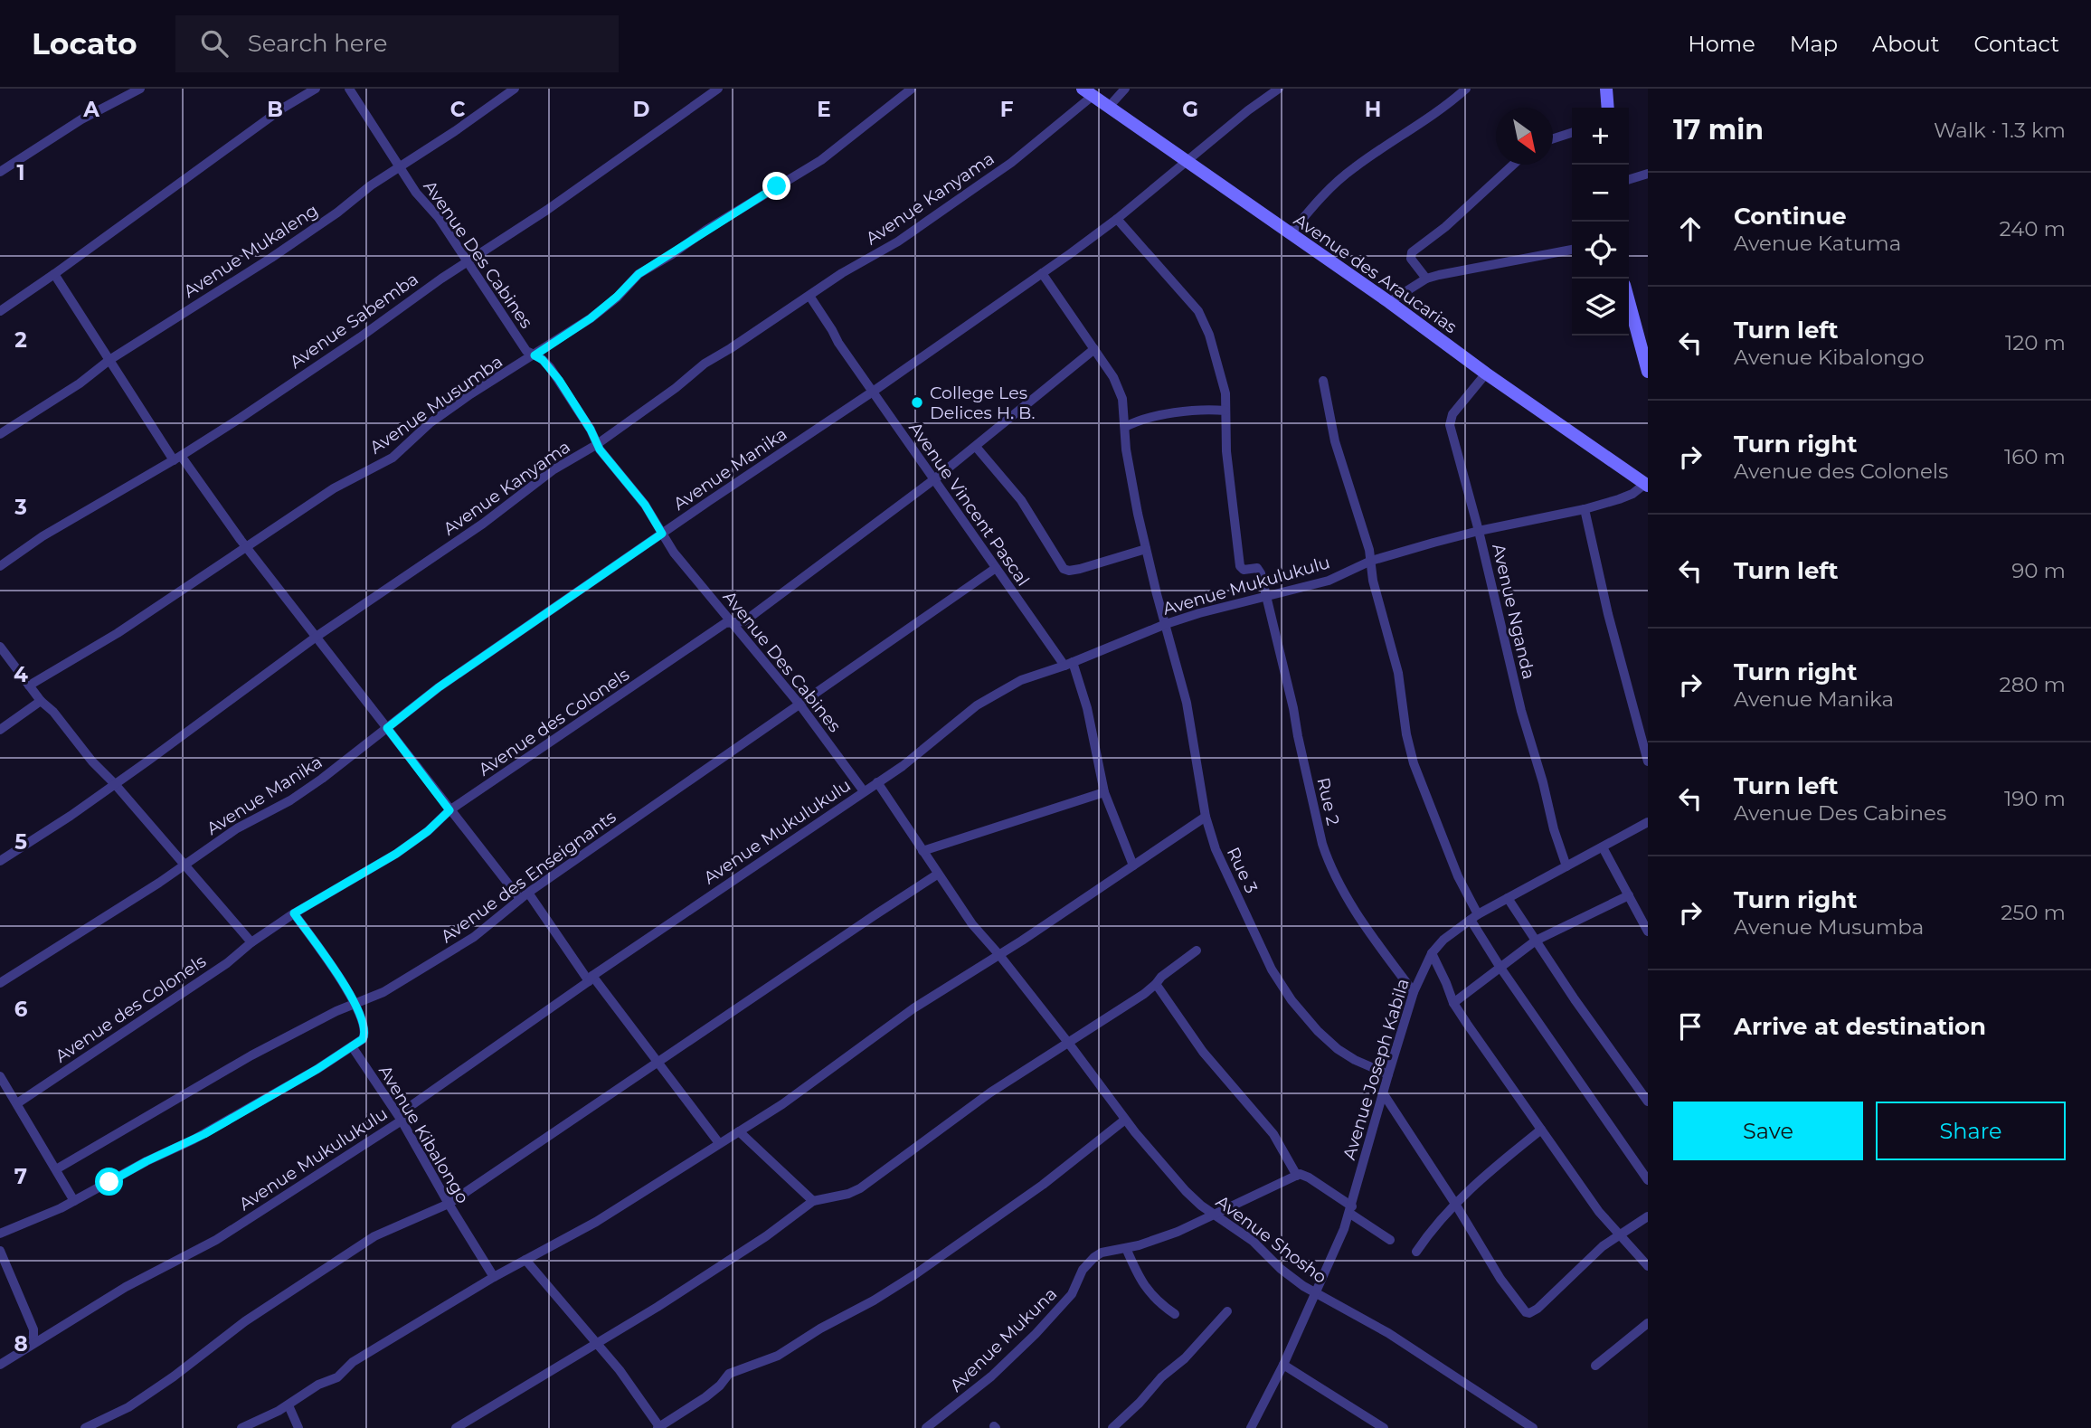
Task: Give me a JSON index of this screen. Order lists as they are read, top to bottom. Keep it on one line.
{"streets":{"street":["Avenue Kanyama","Avenue Mukaleng","Avenue Des Cabines","Avenue des Araucarias","Avenue Sabemba","Avenue Musumba","Avenue Manika","Avenue Vincent Pascal","Avenue Mukulukulu","Avenue Nganda","Avenue des Colonels","Rue 2","Rue 3","Avenue des Enseignants","Avenue Joseph Kabila","Avenue Kibalongo","Avenue Shosho","Avenue Mukuna"]},"crossings":[["Avenue Kanyama","Avenue Des Cabines"],["Avenue Kanyama","Avenue des Araucarias"],["Avenue Kanyama","Avenue Vincent Pascal"],["Avenue Mukaleng","Avenue Des Cabines"],["Avenue Des Cabines","Avenue Sabemba"],["Avenue Des Cabines","Avenue Musumba"],["Avenue Des Cabines","Avenue Manika"],["Avenue Des Cabines","Avenue Mukulukulu"],["Avenue Des Cabines","Avenue des Colonels"],["Avenue Des Cabines","Avenue des Enseignants"],["Avenue des Araucarias","Avenue Manika"],["Avenue des Araucarias","Avenue Mukulukulu"],["Avenue des Araucarias","Avenue Nganda"],["Avenue Manika","Avenue Vincent Pascal"],["Avenue Manika","Rue 3"],["Avenue Vincent Pascal","Avenue Mukulukulu"],["Avenue Vincent Pascal","Avenue des Colonels"],["Avenue Vincent Pascal","Avenue des Enseignants"],["Avenue Mukulukulu","Avenue Nganda"],["Avenue Mukulukulu","Rue 2"],["Avenue Mukulukulu","Rue 3"],["Avenue Mukulukulu","Avenue Kibalongo"],["Avenue Nganda","Avenue Joseph Kabila"],["Avenue des Colonels","Rue 3"],["Rue 2","Avenue Joseph Kabila"],["Rue 3","Avenue Joseph Kabila"],["Avenue Joseph Kabila","Avenue Shosho"],["Avenue Shosho","Avenue Mukuna"]],"places":["College Les Delices H. B."],"north":"bottom right","page":{"header":"Locato","search":"Search here","nav":["Home","Map","About","Contact"],"heading":["17 min","Walk · 1.3 km"],"map_buttons":["+","−"],"list":[["Continue","Avenue Katuma","240 m"],["Turn left","Avenue Kibalongo","120 m"],["Turn right","Avenue des Colonels","160 m"],["Turn left","90 m"],["Turn right","Avenue Manika","280 m"],["Turn left","Avenue Des Cabines","190 m"],["Turn right","Avenue Musumba","250 m"],"Arrive at destination"],"buttons":["Save","Share"]},"grid":{"columns":["A","B","C","D","E","F","G","H"],"rows":["1","2","3","4","5","6","7","8"]}}
